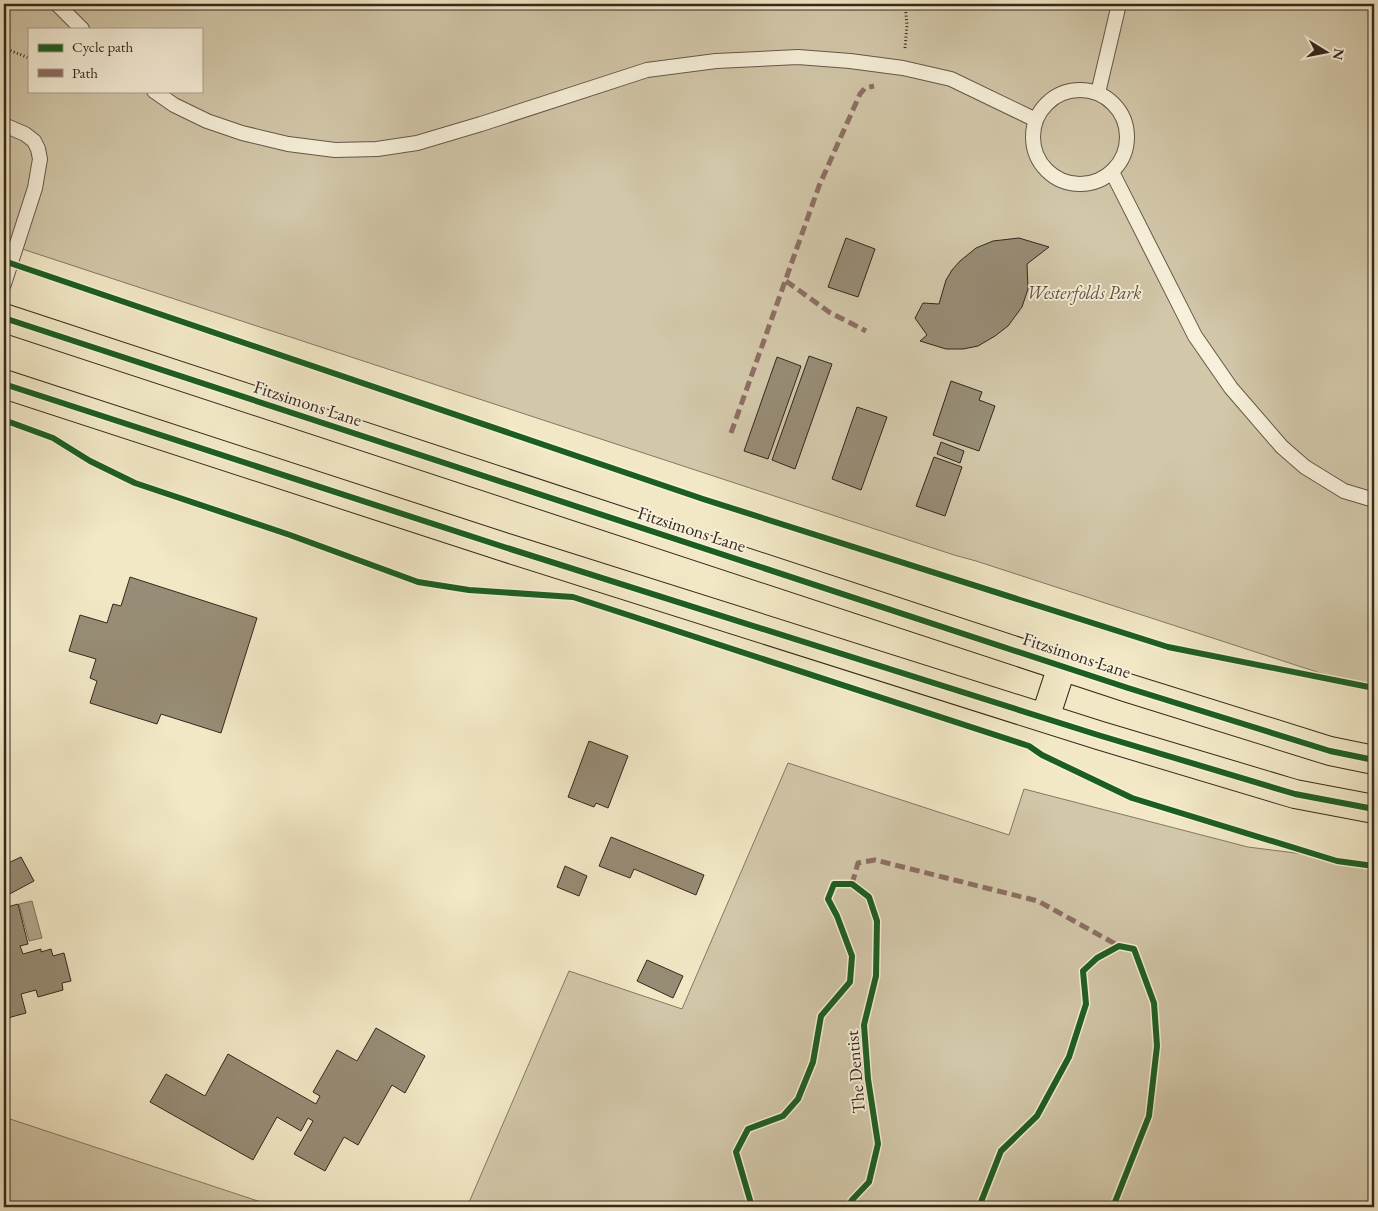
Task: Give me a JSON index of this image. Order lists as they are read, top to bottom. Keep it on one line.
{"streets":{"main road":["Fitzsimons Lane"],"cycle path":["The Dentist"]},"parks":["Westerfolds Park"],"legend":["Cycle path","Path"],"north":"right"}
